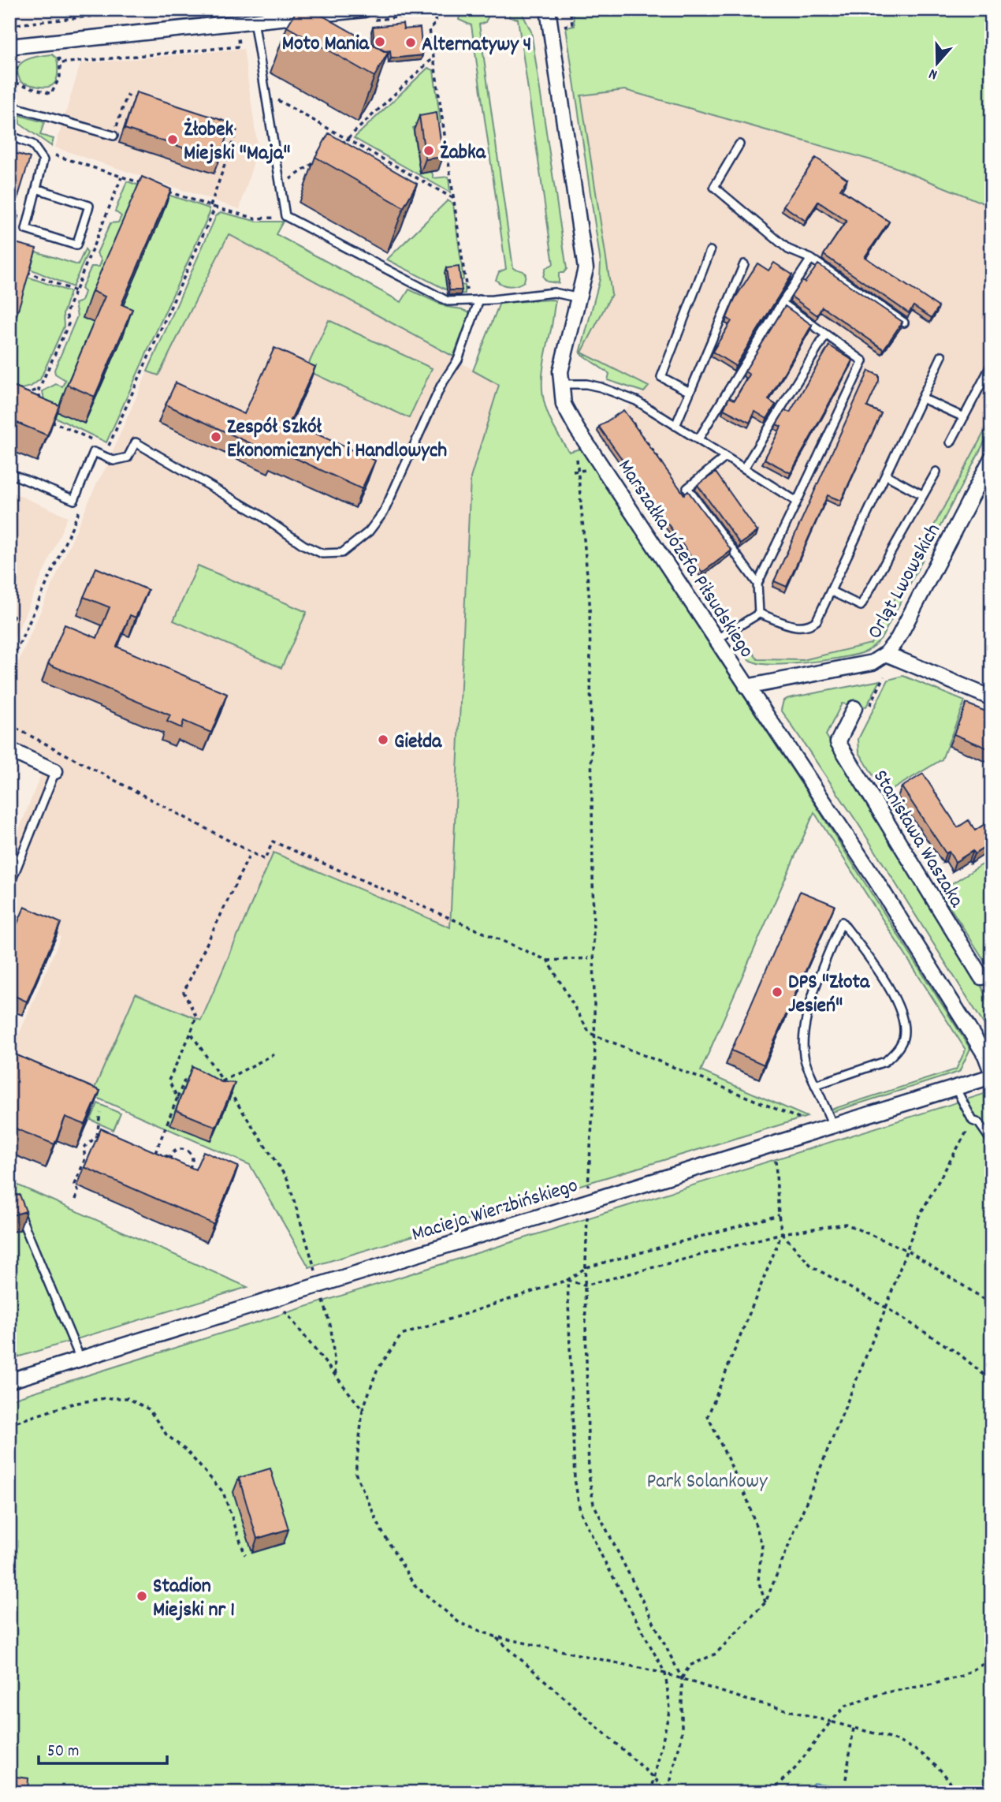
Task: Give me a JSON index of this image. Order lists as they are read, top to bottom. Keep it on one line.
{"streets":{"street":["Marszałka Józefa Piłsudskiego","Orląt Lwowskich","Stanisława Waszaka","Macieja Wierzbińskiego"]},"crossings":[["Marszałka Józefa Piłsudskiego","Orląt Lwowskich"]],"parks":["Park Solankowy"],"places":["Moto Mania","Alternatywy 4","Żłobek Miejski \"Maja\"","Żabka","Zespół Szkół Ekonomicznych i Handlowych","Giełda","DPS \"Złota Jesień\"","Stadion Miejski nr 1"],"scale_bar":"50 m","north":"bottom"}
